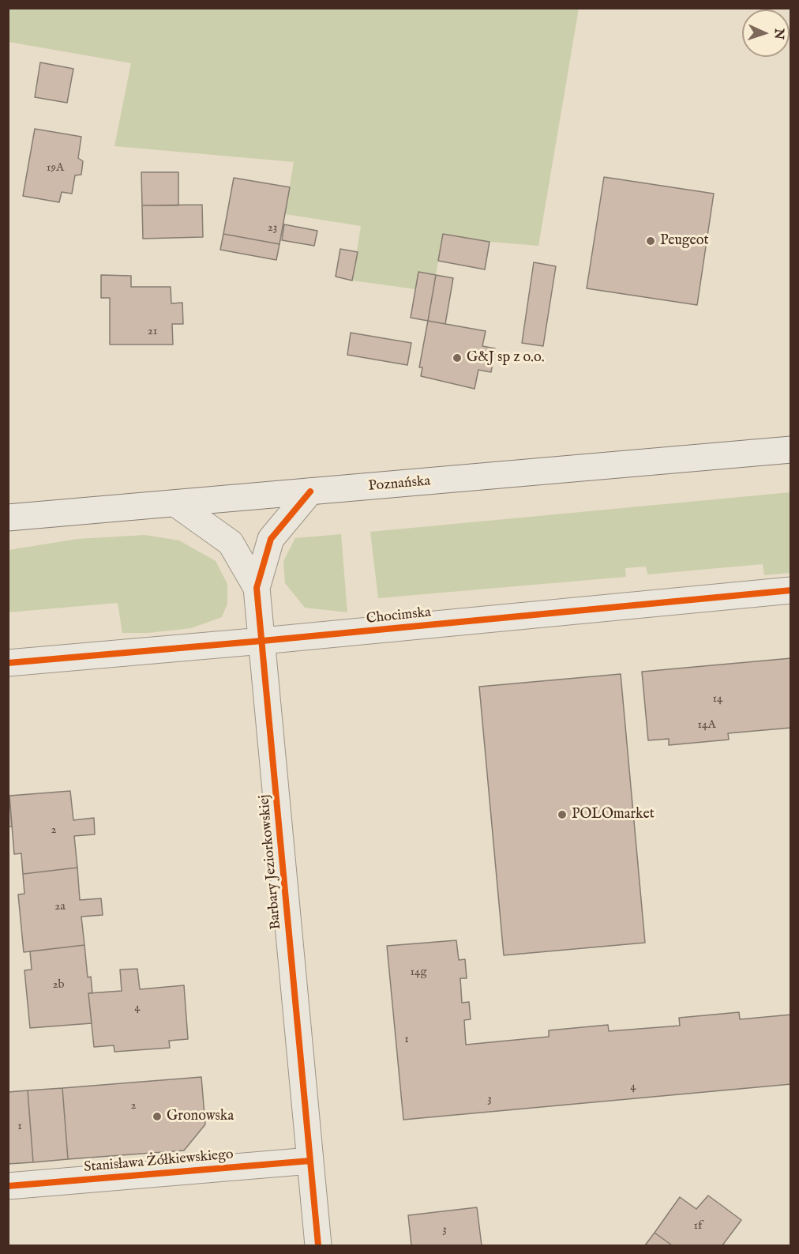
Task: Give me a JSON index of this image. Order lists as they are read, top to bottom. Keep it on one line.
{"streets":{"street":["Poznańska","Chocimska","Barbary Jeziorkowskiej","Stanisława Żółkiewskiego"]},"crossings":[["Poznańska","Barbary Jeziorkowskiej"],["Chocimska","Barbary Jeziorkowskiej"],["Barbary Jeziorkowskiej","Stanisława Żółkiewskiego"]],"places":["Peugeot","G&J sp z o.o.","POLOmarket","Gronowska"],"house_numbers":["19A","23","21","14","14A","2","2a","14g","2b","4","1","4","3","2","1","1f","3"],"north":"right"}
